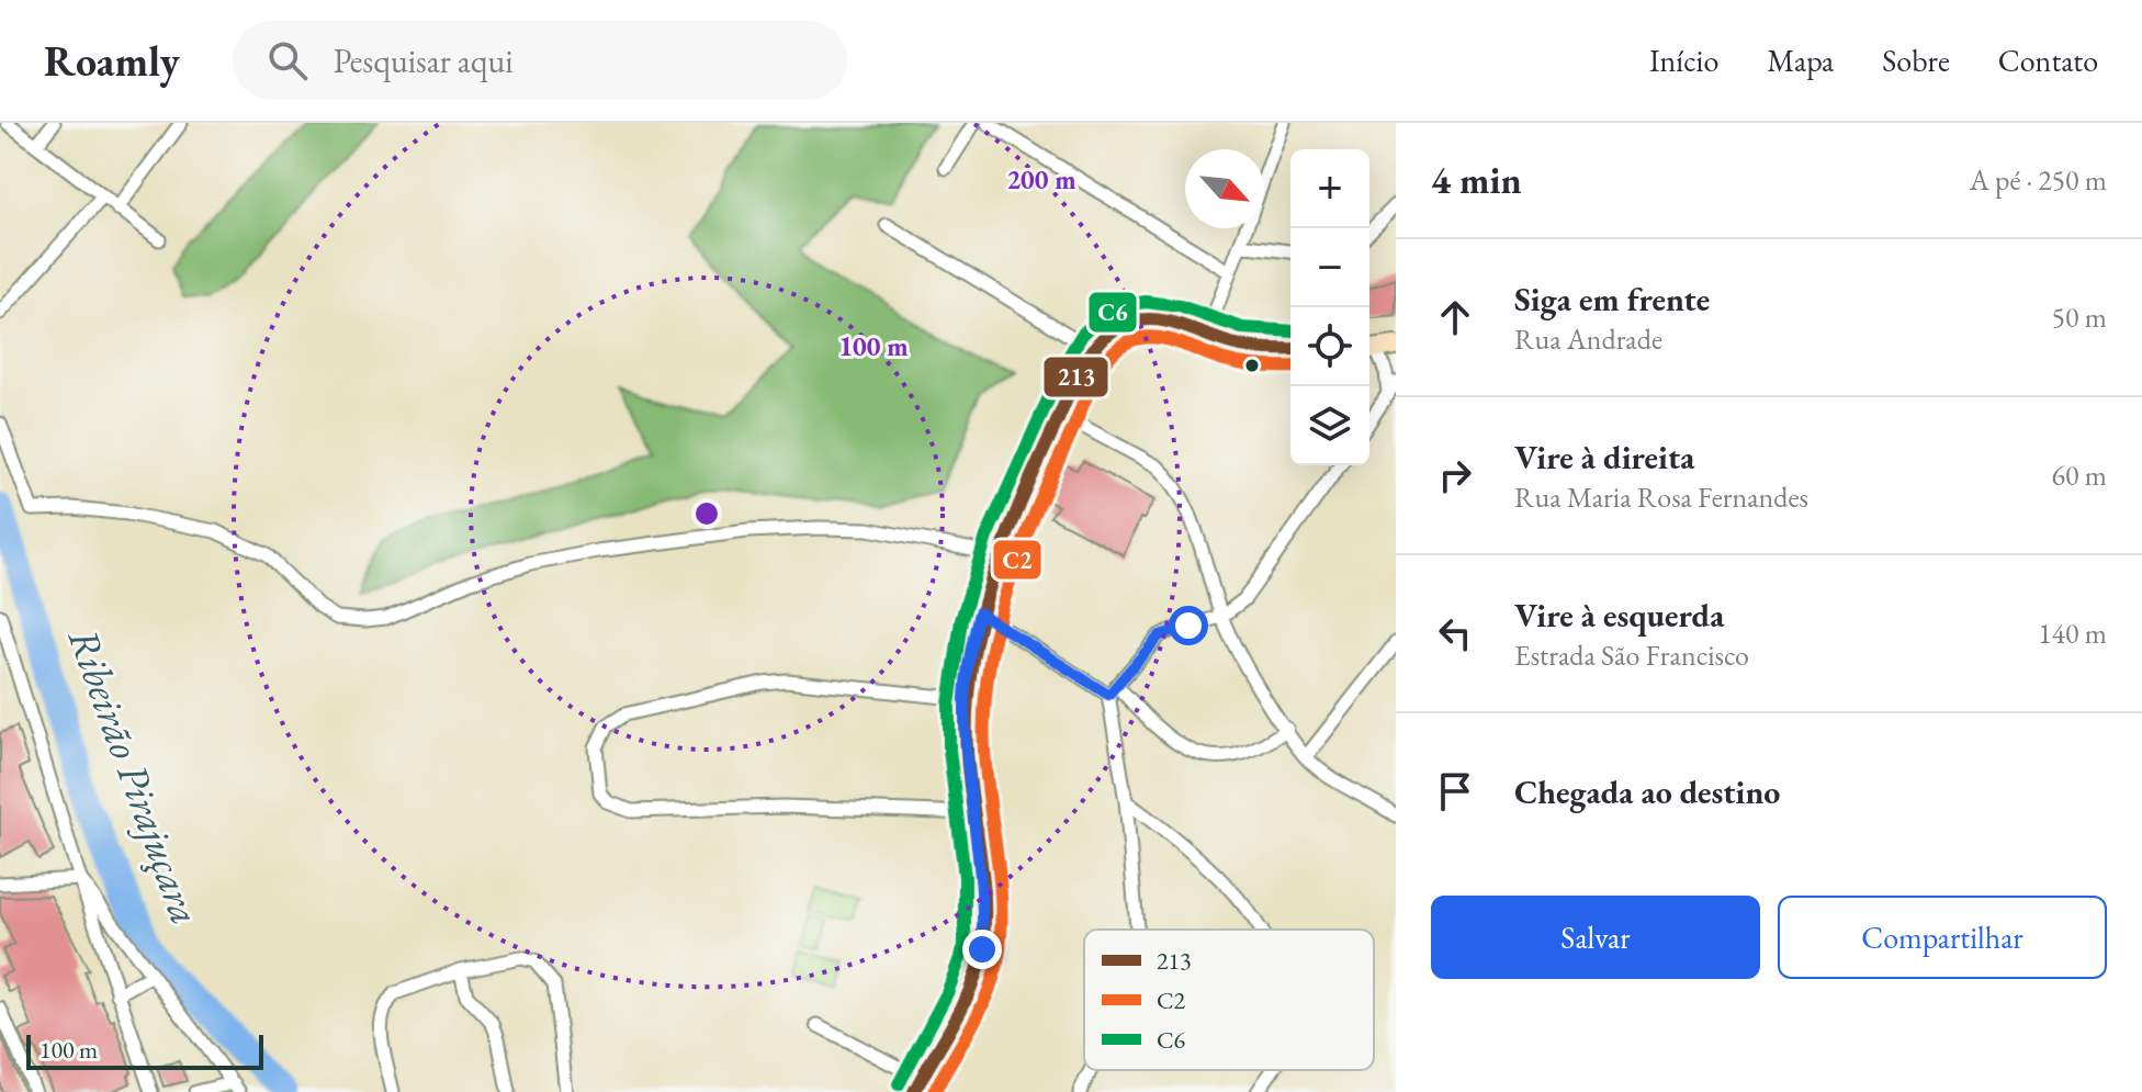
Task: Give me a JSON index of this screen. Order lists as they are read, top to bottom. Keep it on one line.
{"water":["Ribeirão Pirajuçara"],"lines":["transit line C6","transit line 213","transit line C2"],"legend":["213","C2","C6"],"scale_bar":"100 m","north":"bottom right","page":{"header":"Roamly","search":"Pesquisar aqui","nav":["Início","Mapa","Sobre","Contato"],"heading":["4 min","A pé · 250 m"],"map_buttons":["+","−"],"list":[["Siga em frente","Rua Andrade","50 m"],["Vire à direita","Rua Maria Rosa Fernandes","60 m"],["Vire à esquerda","Estrada São Francisco","140 m"],"Chegada ao destino"],"buttons":["Salvar","Compartilhar"],"scale":"100 m"},"rings":["200 m","100 m"]}
